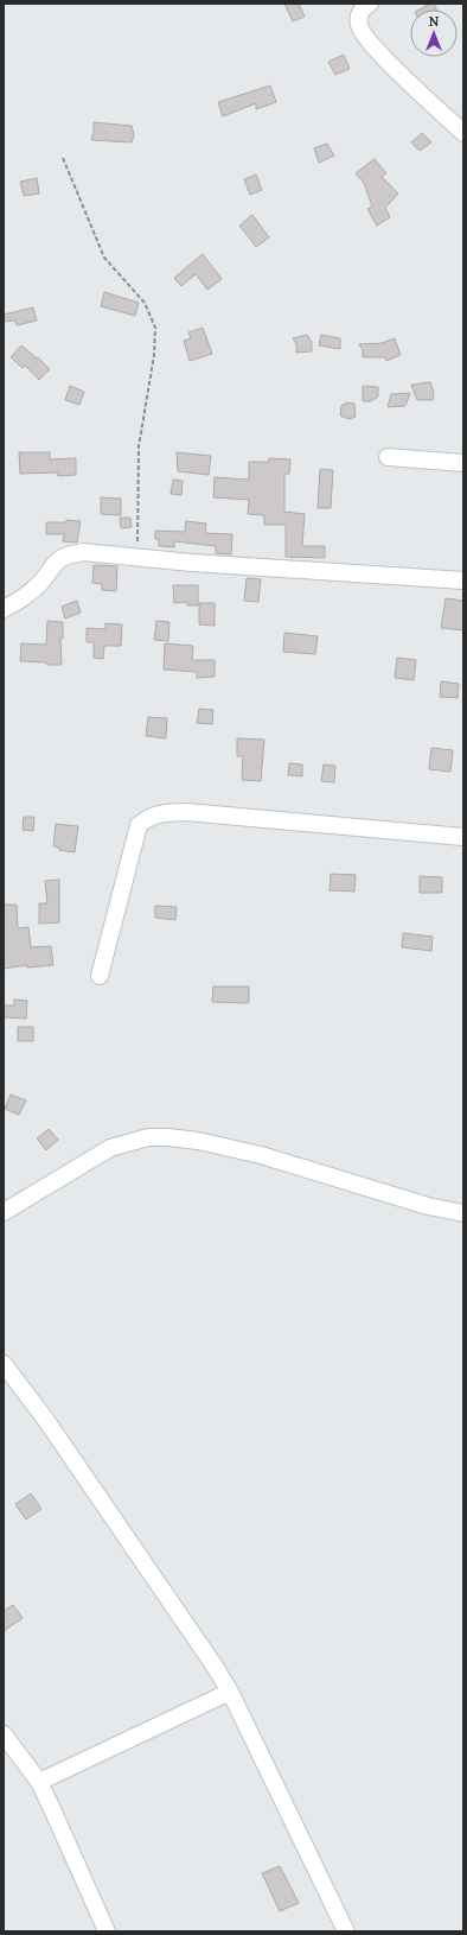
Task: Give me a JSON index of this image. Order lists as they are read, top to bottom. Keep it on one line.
{"north":"top"}
